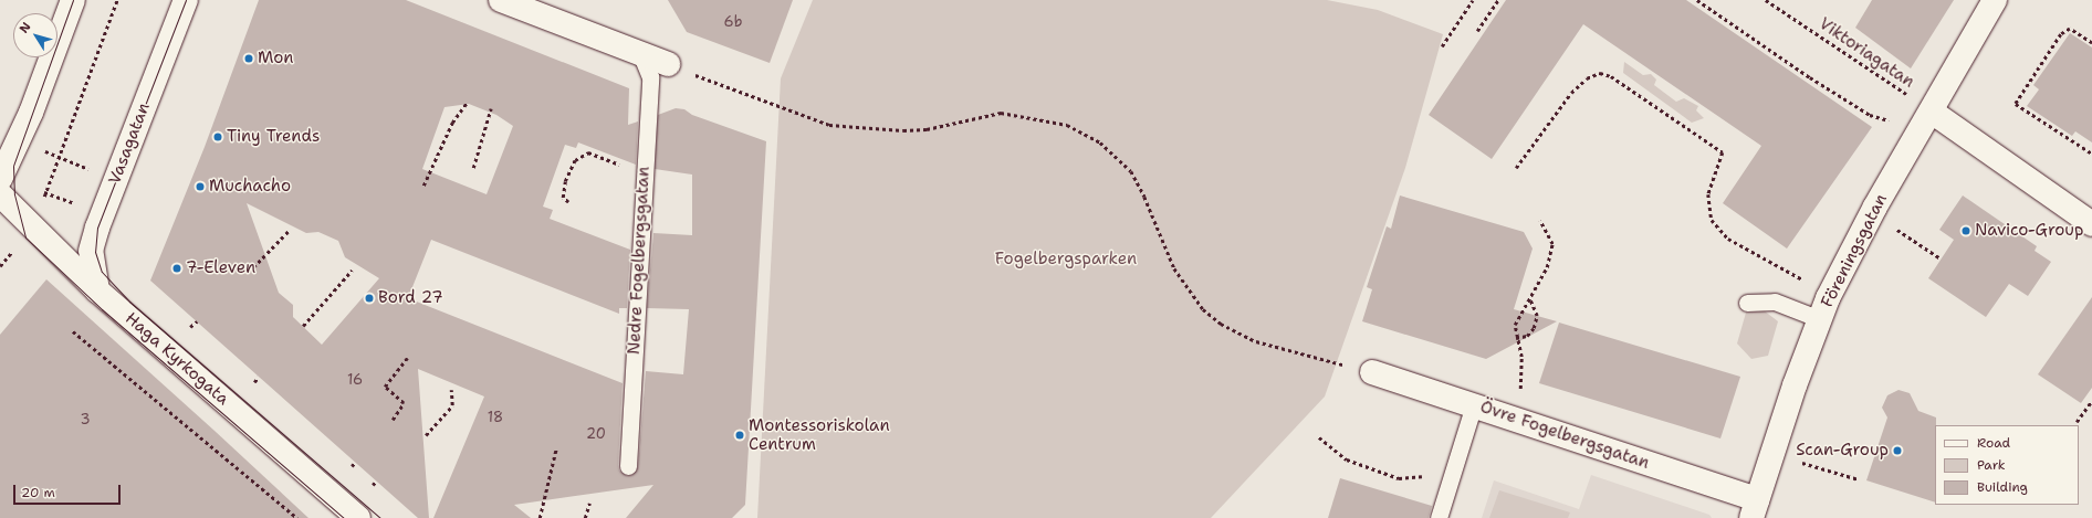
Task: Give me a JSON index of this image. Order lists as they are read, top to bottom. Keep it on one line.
{"streets":{"street":["Vasagatan","Föreningsgatan","Haga Kyrkogata","Övre Fogelbergsgatan"],"lane":["Nedre Fogelbergsgatan"],"path":["Viktoriagatan"]},"crossings":[["Viktoriagatan","Föreningsgatan"],["Vasagatan","Haga Kyrkogata"],["Föreningsgatan","Övre Fogelbergsgatan"]],"parks":["Fogelbergsparken"],"places":["Mon","Tiny Trends","Muchacho","Navico-Group","7-Eleven","Bord 27","Montessoriskolan Centrum","Scan-Group"],"house_numbers":["6b","16","18","3","20"],"legend":["Road","Park","Building"],"scale_bar":"20 m","north":"top left"}
